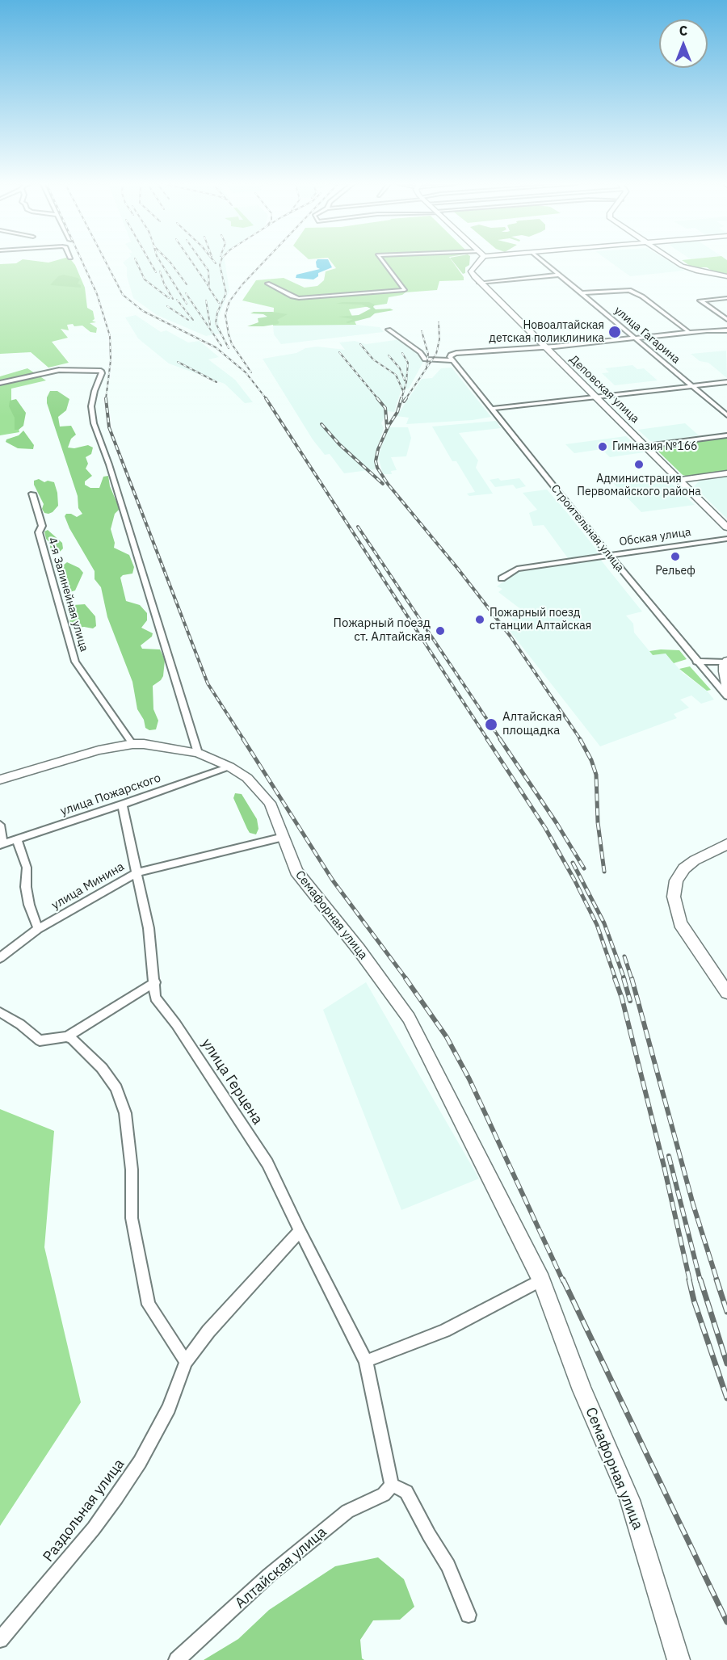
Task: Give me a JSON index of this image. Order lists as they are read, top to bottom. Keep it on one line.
{"streets":{"street":["улица Гагарина","Деповская улица","Строительная улица","Обская улица","4-я Залинейная улица","улица Пожарского","улица Минина","Семафорная улица","улица Герцена","Раздольная улица","Алтайская улица"]},"crossings":[["Строительная улица","Обская улица"],["4-я Залинейная улица","Семафорная улица"],["улица Пожарского","Семафорная улица"],["улица Пожарского","улица Герцена"],["улица Минина","Семафорная улица"],["улица Минина","улица Герцена"],["улица Герцена","Раздольная улица"]],"places":["Новоалтайская детская поликлиника","Гимназия №166","Администрация Первомайского района","Рельеф","Пожарный поезд станции Алтайская","Пожарный поезд ст. Алтайская","Алтайская площадка"],"north":"top"}
